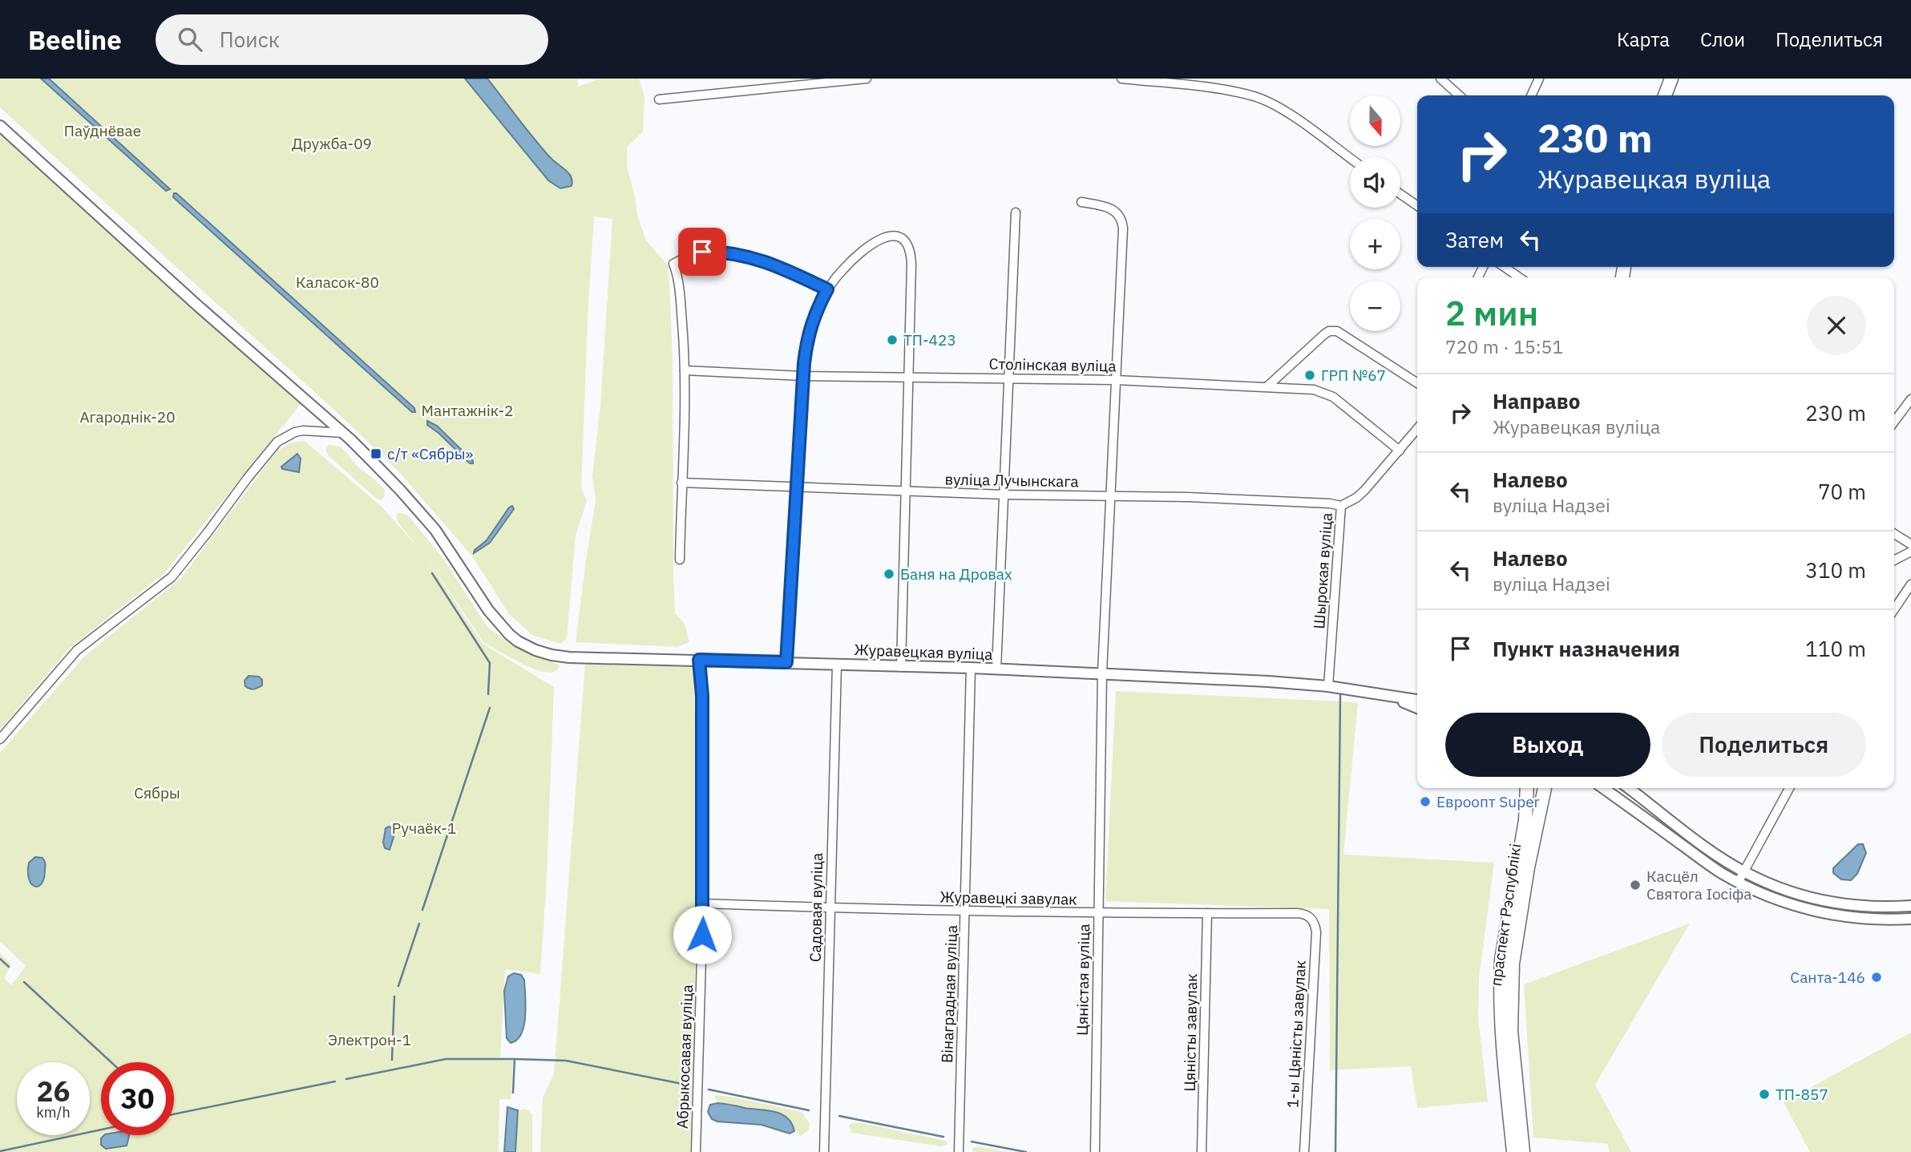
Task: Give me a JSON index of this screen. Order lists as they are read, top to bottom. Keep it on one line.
{"streets":{"main road":["праспект Рэспублікі"],"street":["Столінская вуліца","вуліца Лучынскага","Шырокая вуліца","Журавецкая вуліца","Журавецкі завулак","Садовая вуліца","Цяністая вуліца","Вінаградная вуліца","Цяністы завулак","1-ы Цяністы завулак","Абрыкосавая вуліца"]},"crossings":[["Столінская вуліца","Шырокая вуліца"],["Столінская вуліца","Цяністая вуліца"],["вуліца Лучынскага","Шырокая вуліца"],["вуліца Лучынскага","Цяністая вуліца"],["Шырокая вуліца","Журавецкая вуліца"],["Журавецкая вуліца","Садовая вуліца"],["Журавецкая вуліца","Цяністая вуліца"],["Журавецкая вуліца","Вінаградная вуліца"],["Журавецкая вуліца","Абрыкосавая вуліца"],["Журавецкі завулак","Садовая вуліца"],["Журавецкі завулак","Цяністая вуліца"],["Журавецкі завулак","Вінаградная вуліца"],["Журавецкі завулак","Цяністы завулак"],["Журавецкі завулак","1-ы Цяністы завулак"],["Журавецкі завулак","Абрыкосавая вуліца"]],"parks":["Паўднёвае","Дружба-09","Каласок-80","Мантажнік-2","Агароднік-20","Сябры","Ручаёк-1","Электрон-1"],"places":{"other":["ТП-423","ГРП №67","Баня на Дровах","Евроопт Super","Касцёл Святога Іосіфа","Санта-146","ТП-857"],"transit":["с/т «Сябры»"]},"north":"bottom","page":{"header":"Beeline","search":"Поиск","nav":["Карта","Слои","Поделиться"],"map_buttons":["+","−"],"turn":["230 m","Журавецкая вуліца"],"then":"Затем","heading":["2 мин","720 m · 15:51"],"list":[{"name":"Направо","note":"Журавецкая вуліца","value":"230 m"},{"name":"Налево","note":"вуліца Надзеі","value":"70 m"},{"name":"Налево","note":"вуліца Надзеі","value":"310 m"},{"name":"Пункт назначения","value":"110 m"}],"buttons":["Выход","Поделиться"],"speed":"26 km/h","limit":"30"}}
